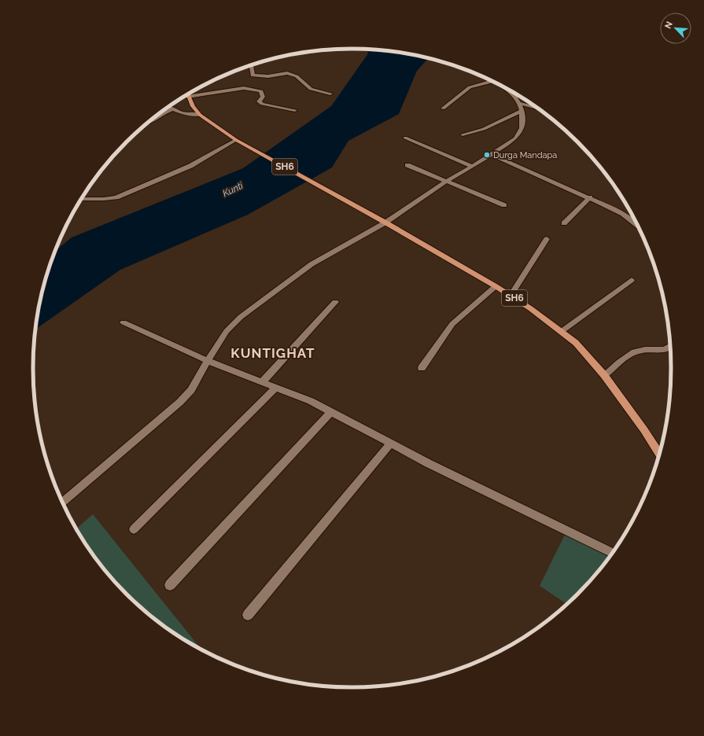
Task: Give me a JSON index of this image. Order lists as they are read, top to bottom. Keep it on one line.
{"streets":{"main road":["SH6"]},"districts":["KUNTIGHAT"],"water":["Kunti"],"places":["Durga Mandapa"],"north":"top left"}
